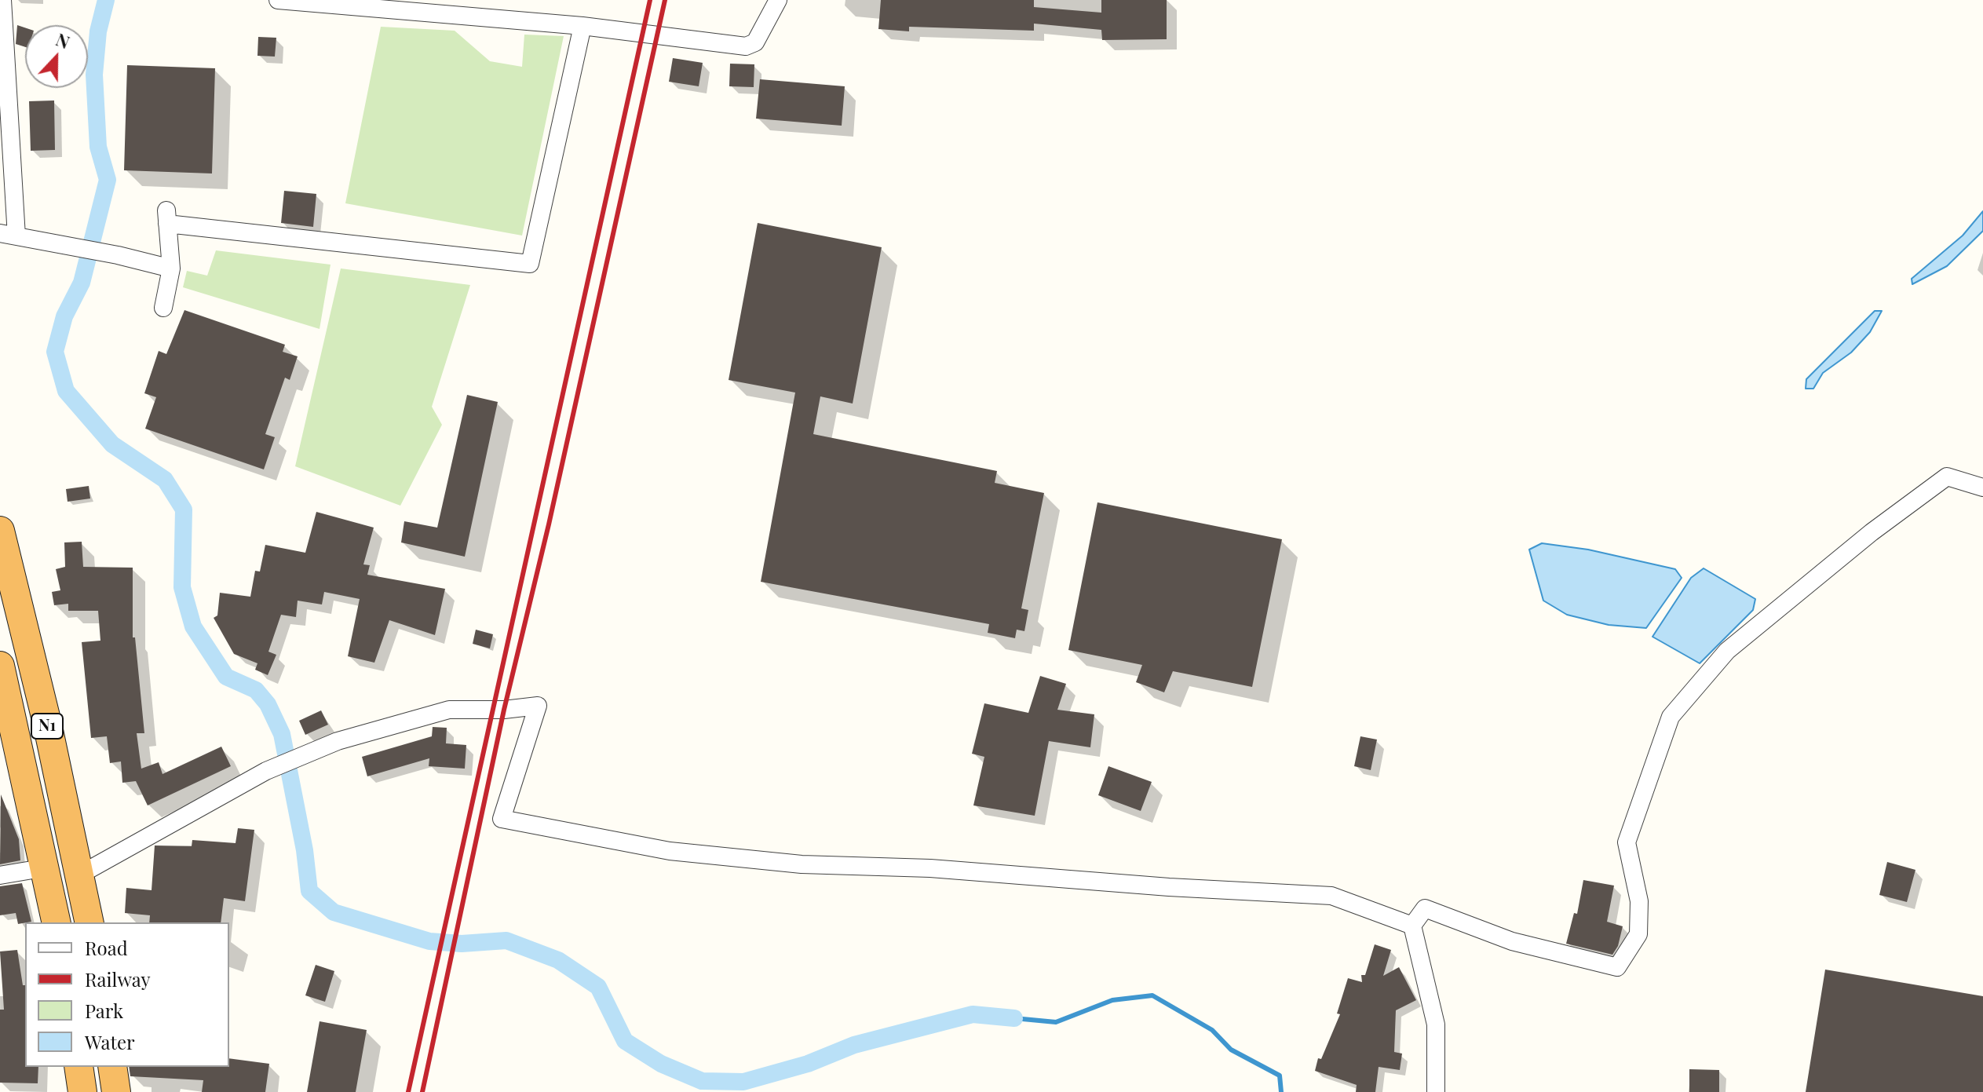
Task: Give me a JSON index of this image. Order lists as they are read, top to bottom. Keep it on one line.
{"streets":{"highway":["N1"]},"legend":["Road","Railway","Park","Water"],"north":"top"}
